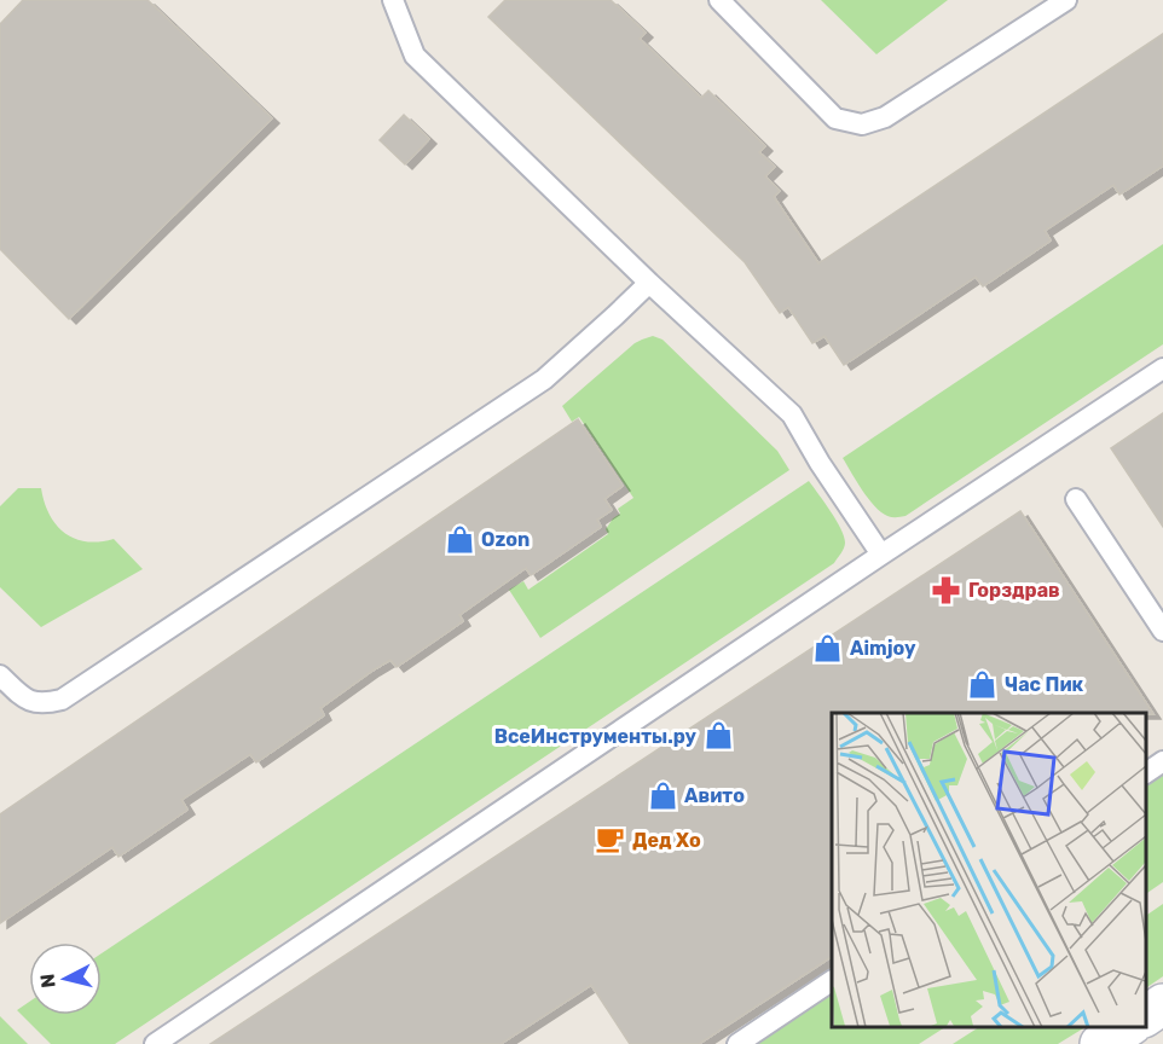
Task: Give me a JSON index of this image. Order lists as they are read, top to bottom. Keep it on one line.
{"places":{"shop":["Ozon","Aimjoy","Час Пик","ВсеИнструменты.ру","Авито"],"pharmacy":["Горздрав"],"cafe":["Дед Хо"]},"north":"left"}
